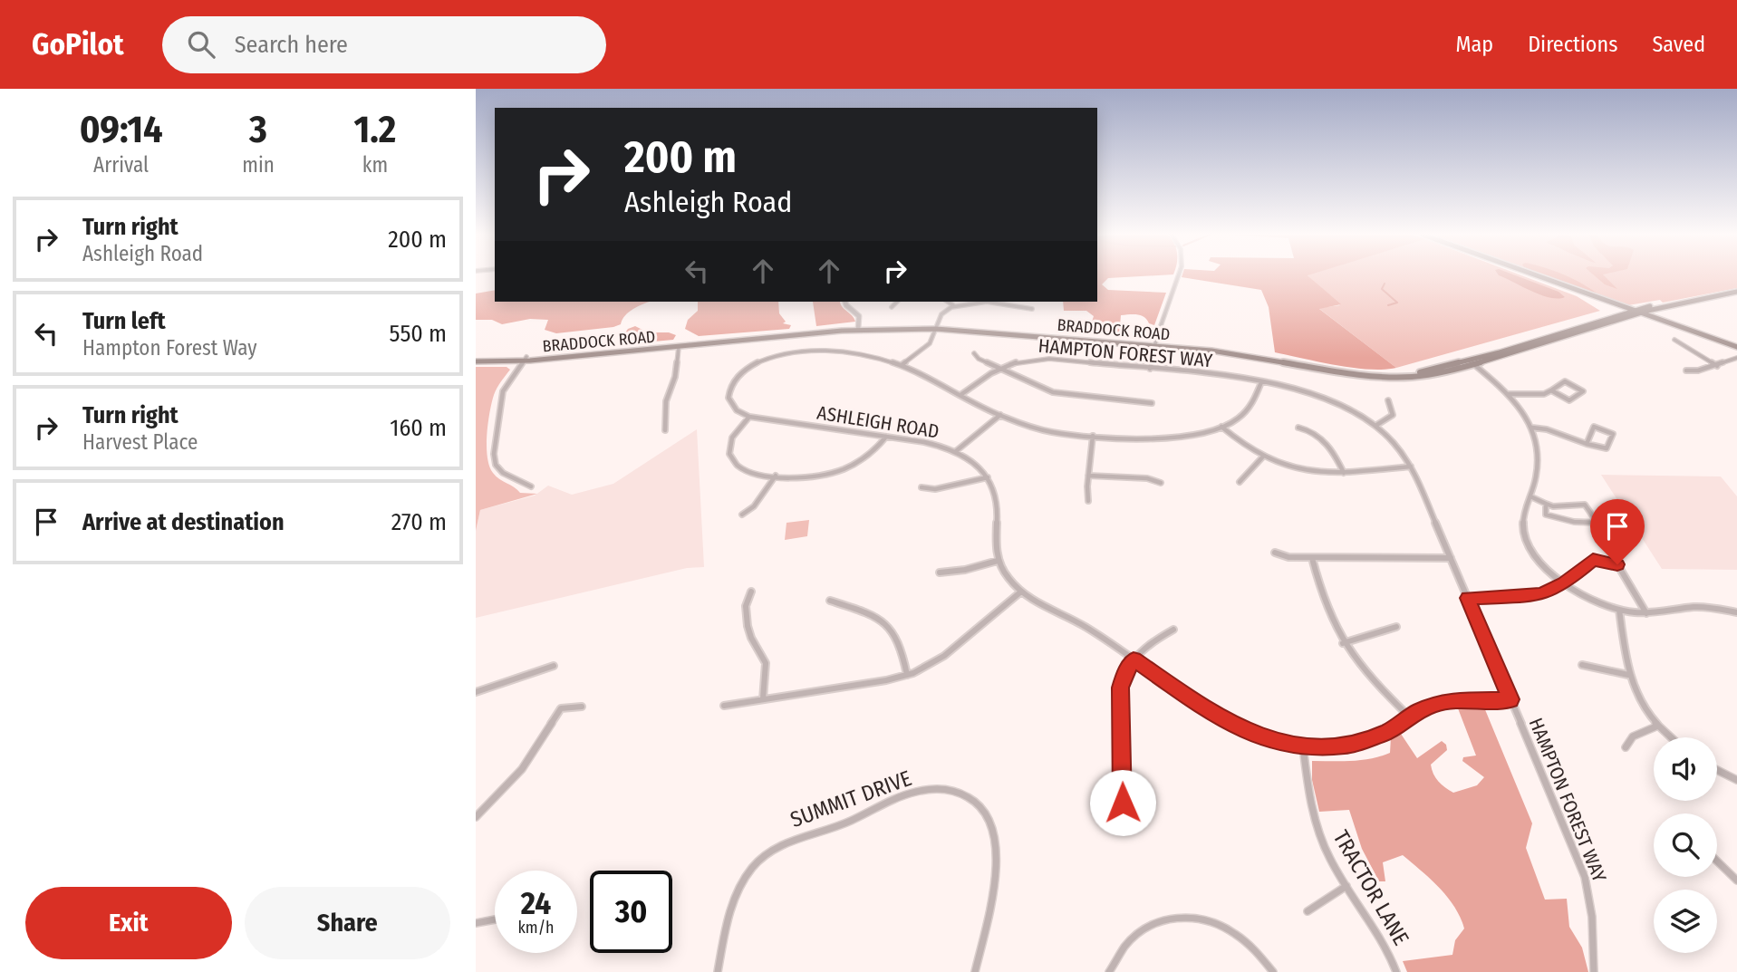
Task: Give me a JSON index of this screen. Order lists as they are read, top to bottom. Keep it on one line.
{"streets":{"main road":["BRADDOCK ROAD"],"street":["HAMPTON FOREST WAY","ASHLEIGH ROAD","SUMMIT DRIVE","TRACTOR LANE"]},"page":{"header":"GoPilot","search":"Search here","nav":["Map","Directions","Saved"],"eta":["09:14","Arrival","3","min","1.2","km"],"turn":["200 m","Ashleigh Road"],"list":[{"name":"Turn right","note":"Ashleigh Road","value":"200 m"},{"name":"Turn left","note":"Hampton Forest Way","value":"550 m"},{"name":"Turn right","note":"Harvest Place","value":"160 m"},{"name":"Arrive at destination","value":"270 m"}],"speed":"24 km/h","limit":"30","buttons":["Exit","Share"]}}
